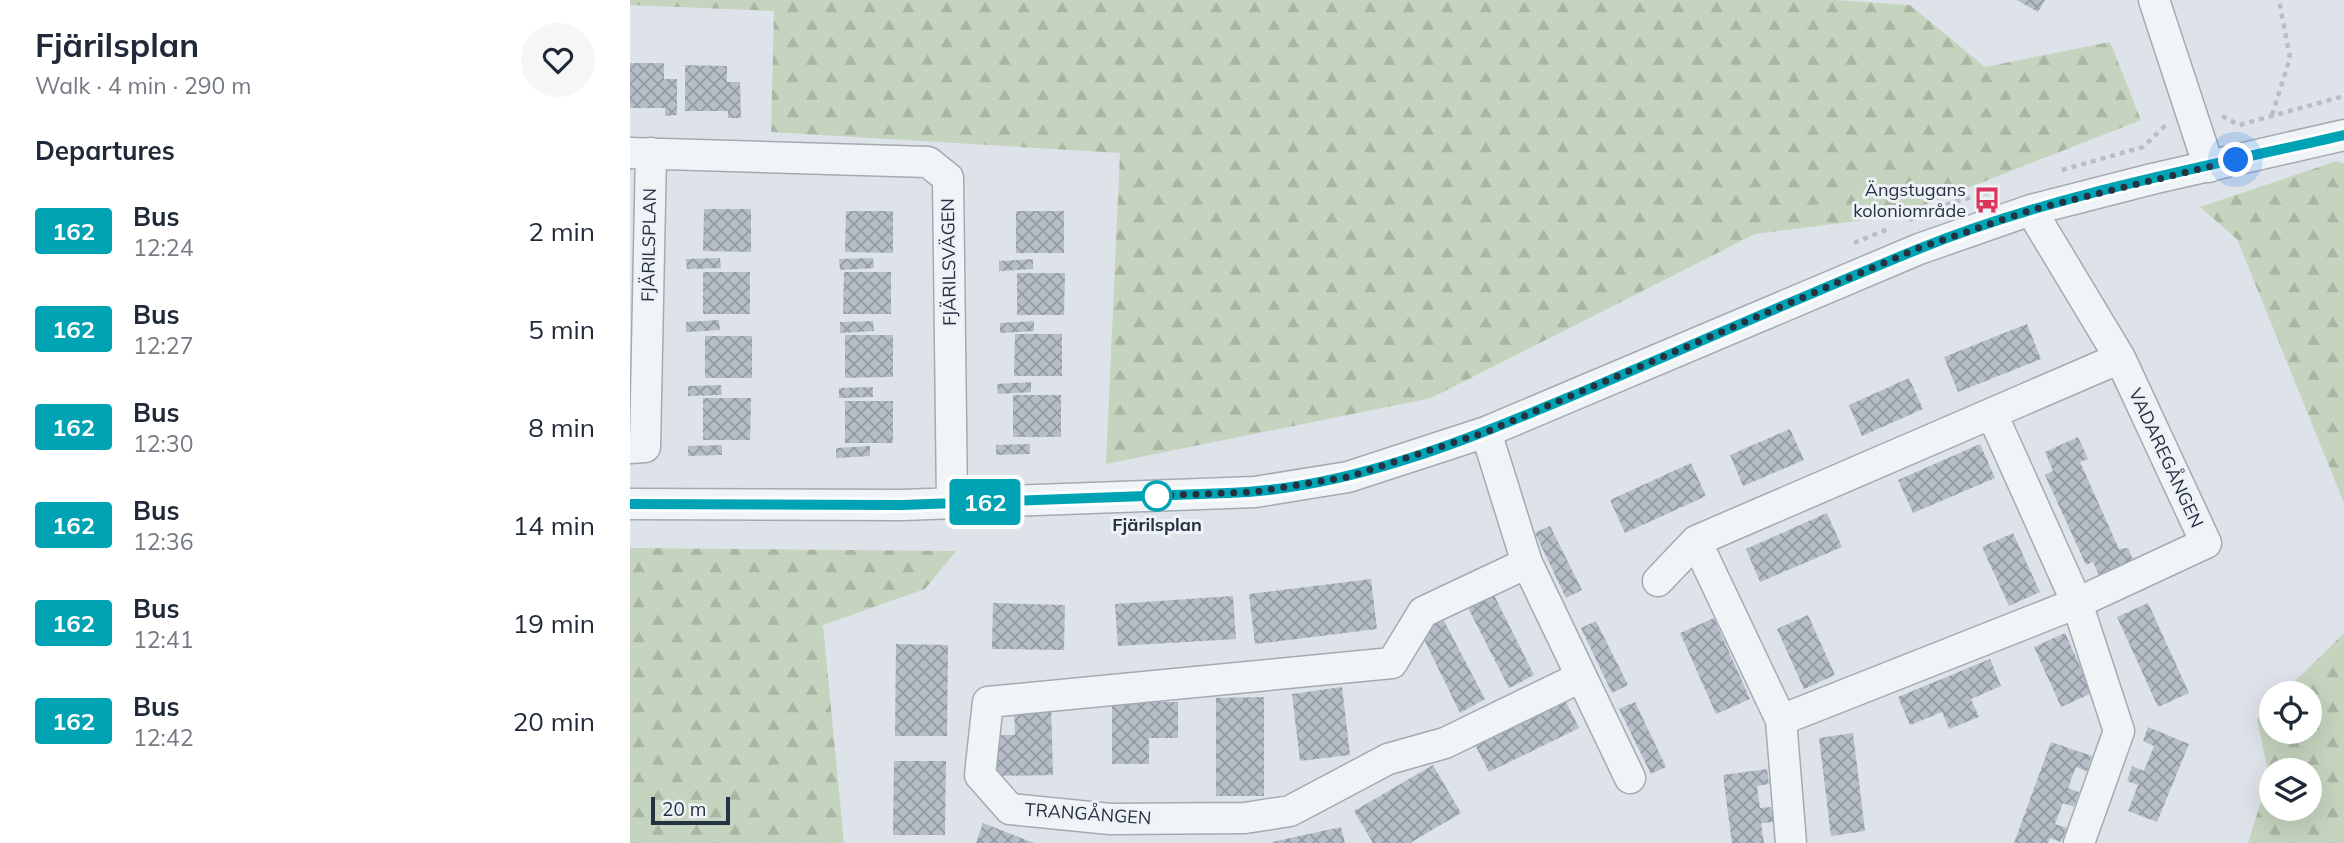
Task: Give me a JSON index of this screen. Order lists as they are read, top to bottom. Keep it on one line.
{"streets":{"street":["FJÄRILSPLAN","FJÄRILSVÄGEN","VADAREGÅNGEN","TRANGÅNGEN"]},"crossings":[["FJÄRILSPLAN","FJÄRILSVÄGEN"]],"places":{"bus stop":["Ängstugans koloniområde"],"other":["Fjärilsplan"]},"lines":["bus line 162"],"scale_bar":"20 m","page":{"heading":[["Fjärilsplan","Walk · 4 min · 290 m"],"Departures"],"on_map":"162","list":[{"mark":"162","name":"Bus","note":"12:24","value":"2 min"},{"mark":"162","name":"Bus","note":"12:27","value":"5 min"},{"mark":"162","name":"Bus","note":"12:30","value":"8 min"},{"mark":"162","name":"Bus","note":"12:36","value":"14 min"},{"mark":"162","name":"Bus","note":"12:41","value":"19 min"},{"mark":"162","name":"Bus","note":"12:42","value":"20 min"}],"scale":"20 m"}}
